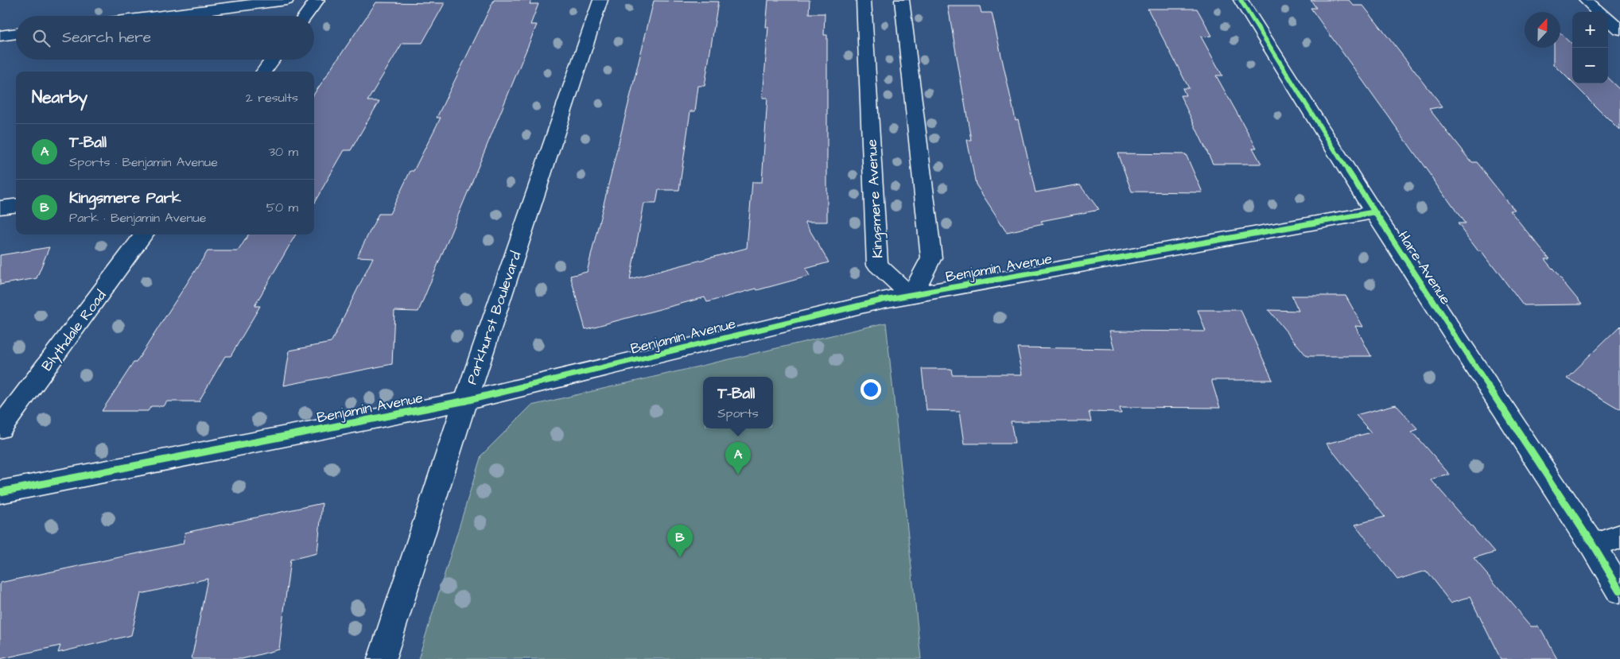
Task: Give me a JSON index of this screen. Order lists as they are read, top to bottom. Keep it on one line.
{"streets":{"street":["Kingsmere Avenue","Benjamin Avenue","Hare Avenue","Parkhurst Boulevard","Blythdale Road"]},"crossings":[["Kingsmere Avenue","Benjamin Avenue"],["Benjamin Avenue","Hare Avenue"],["Benjamin Avenue","Parkhurst Boulevard"]],"north":"top","page":{"map_buttons":["+","−"],"search":"Search here","heading":["Nearby","2 results"],"list":[{"mark":"A","name":"T-Ball","note":"Sports · Benjamin Avenue","value":"30 m"},{"mark":"B","name":"Kingsmere Park","note":"Park · Benjamin Avenue","value":"50 m"}],"popup":["T-Ball","Sports"],"pins":["A","B"]}}
